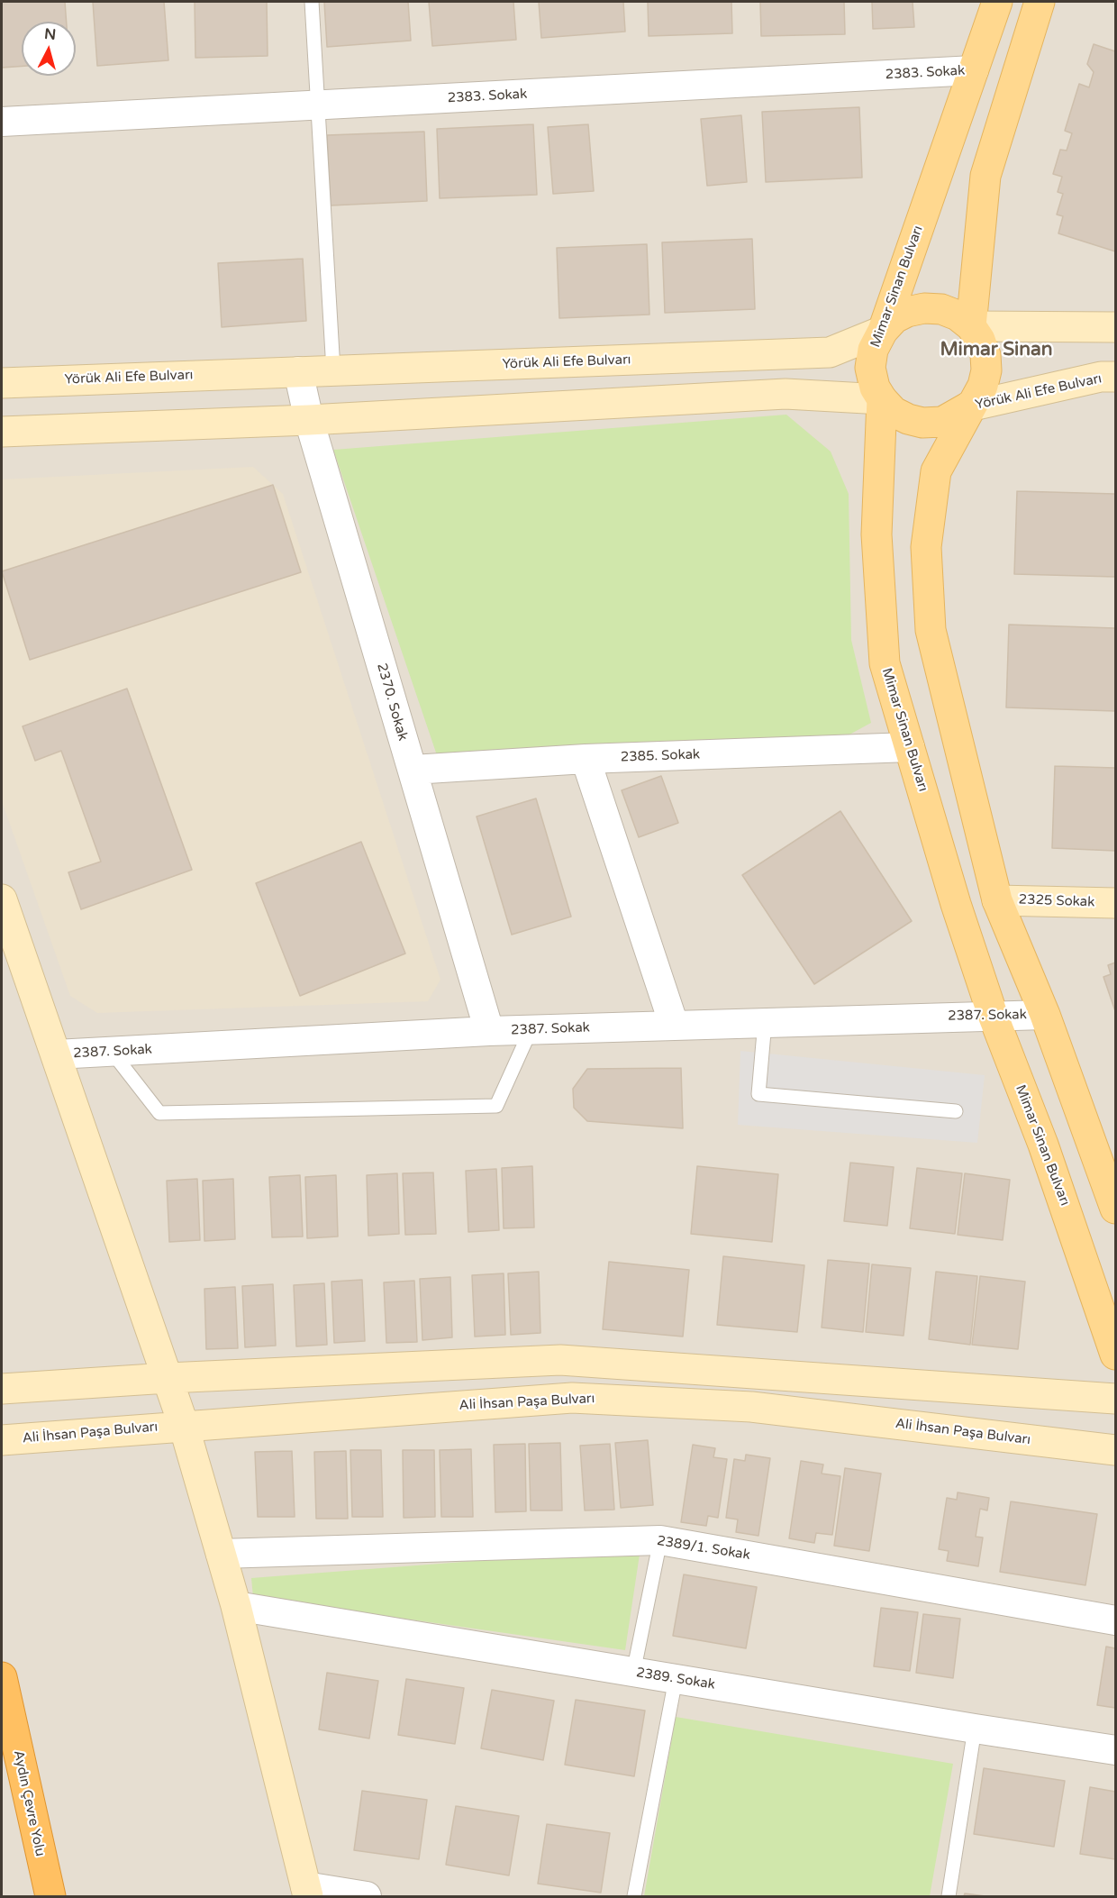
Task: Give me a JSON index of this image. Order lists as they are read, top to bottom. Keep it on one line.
{"streets":{"highway":["Aydın Çevre Yolu"],"main road":["Mimar Sinan Bulvarı","Yörük Ali Efe Bulvarı"],"street":["2383. Sokak","2370. Sokak","2385. Sokak","2325 Sokak","2387. Sokak","Ali İhsan Paşa Bulvarı","2389/1. Sokak","2389. Sokak"]},"crossings":[["2383. Sokak","Mimar Sinan Bulvarı"],["Mimar Sinan Bulvarı","Yörük Ali Efe Bulvarı"],["Mimar Sinan Bulvarı","2385. Sokak"],["Mimar Sinan Bulvarı","2387. Sokak"],["Yörük Ali Efe Bulvarı","2370. Sokak"],["2370. Sokak","2385. Sokak"],["2370. Sokak","2387. Sokak"]],"districts":["Mimar Sinan"],"north":"top"}
